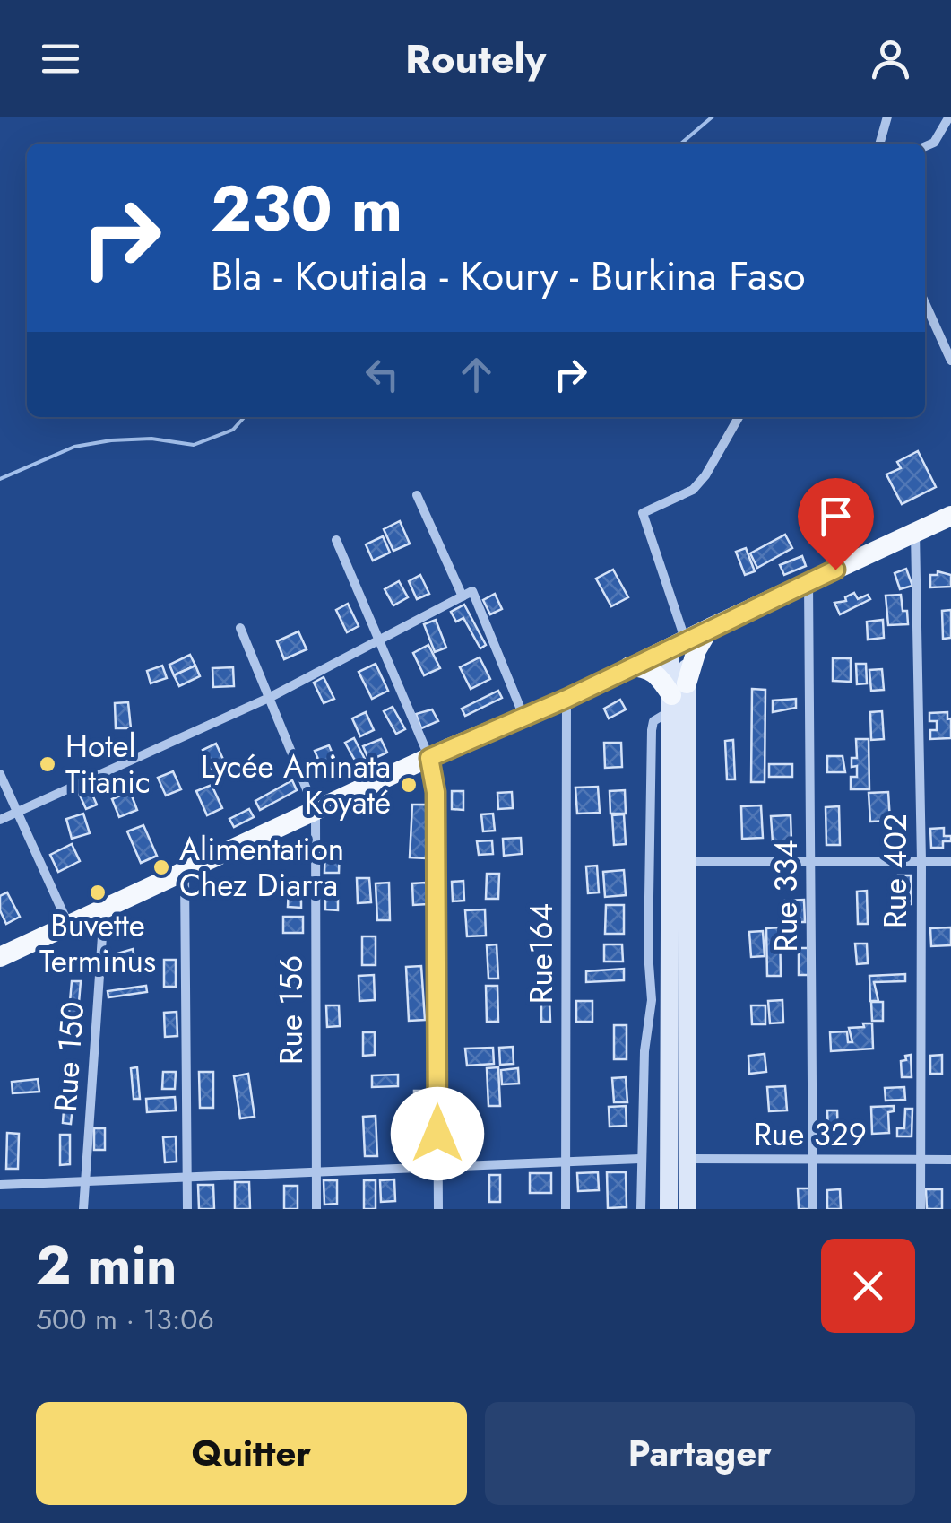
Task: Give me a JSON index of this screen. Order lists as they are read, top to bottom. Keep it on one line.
{"streets":{"street":["Rue 402","Rue 334","Rue164","Rue 156","Rue 150","Rue 329"]},"crossings":[["Rue 402","Rue 329"],["Rue 334","Rue 329"]],"places":["Hotel Titanic","Lycée Aminata Koyaté","Alimentation Chez Diarra","Buvette Terminus"],"page":{"header":"Routely","turn":["230 m","Bla - Koutiala - Koury - Burkina Faso"],"heading":["2 min","500 m · 13:06"],"buttons":["Quitter","Partager"]}}
